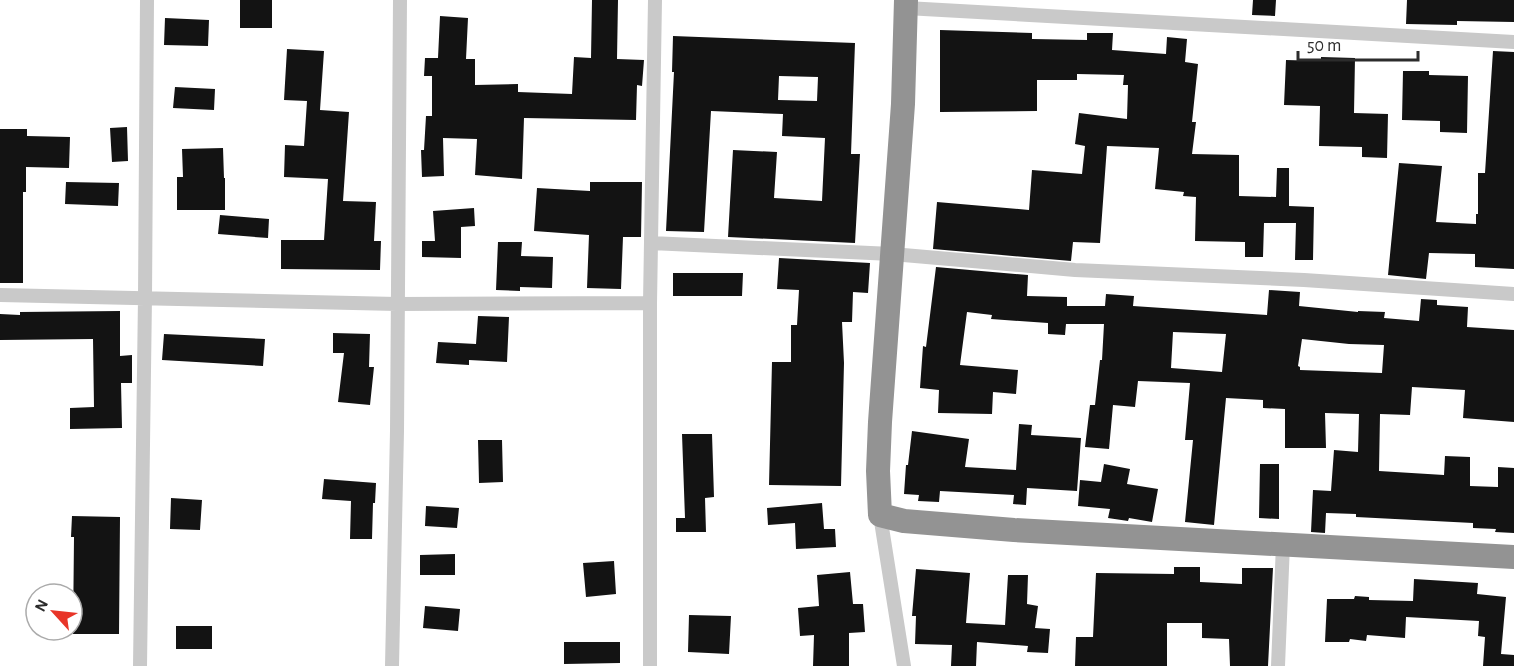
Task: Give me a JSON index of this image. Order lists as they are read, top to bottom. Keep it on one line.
{"scale_bar":"50 m","north":"top left"}
